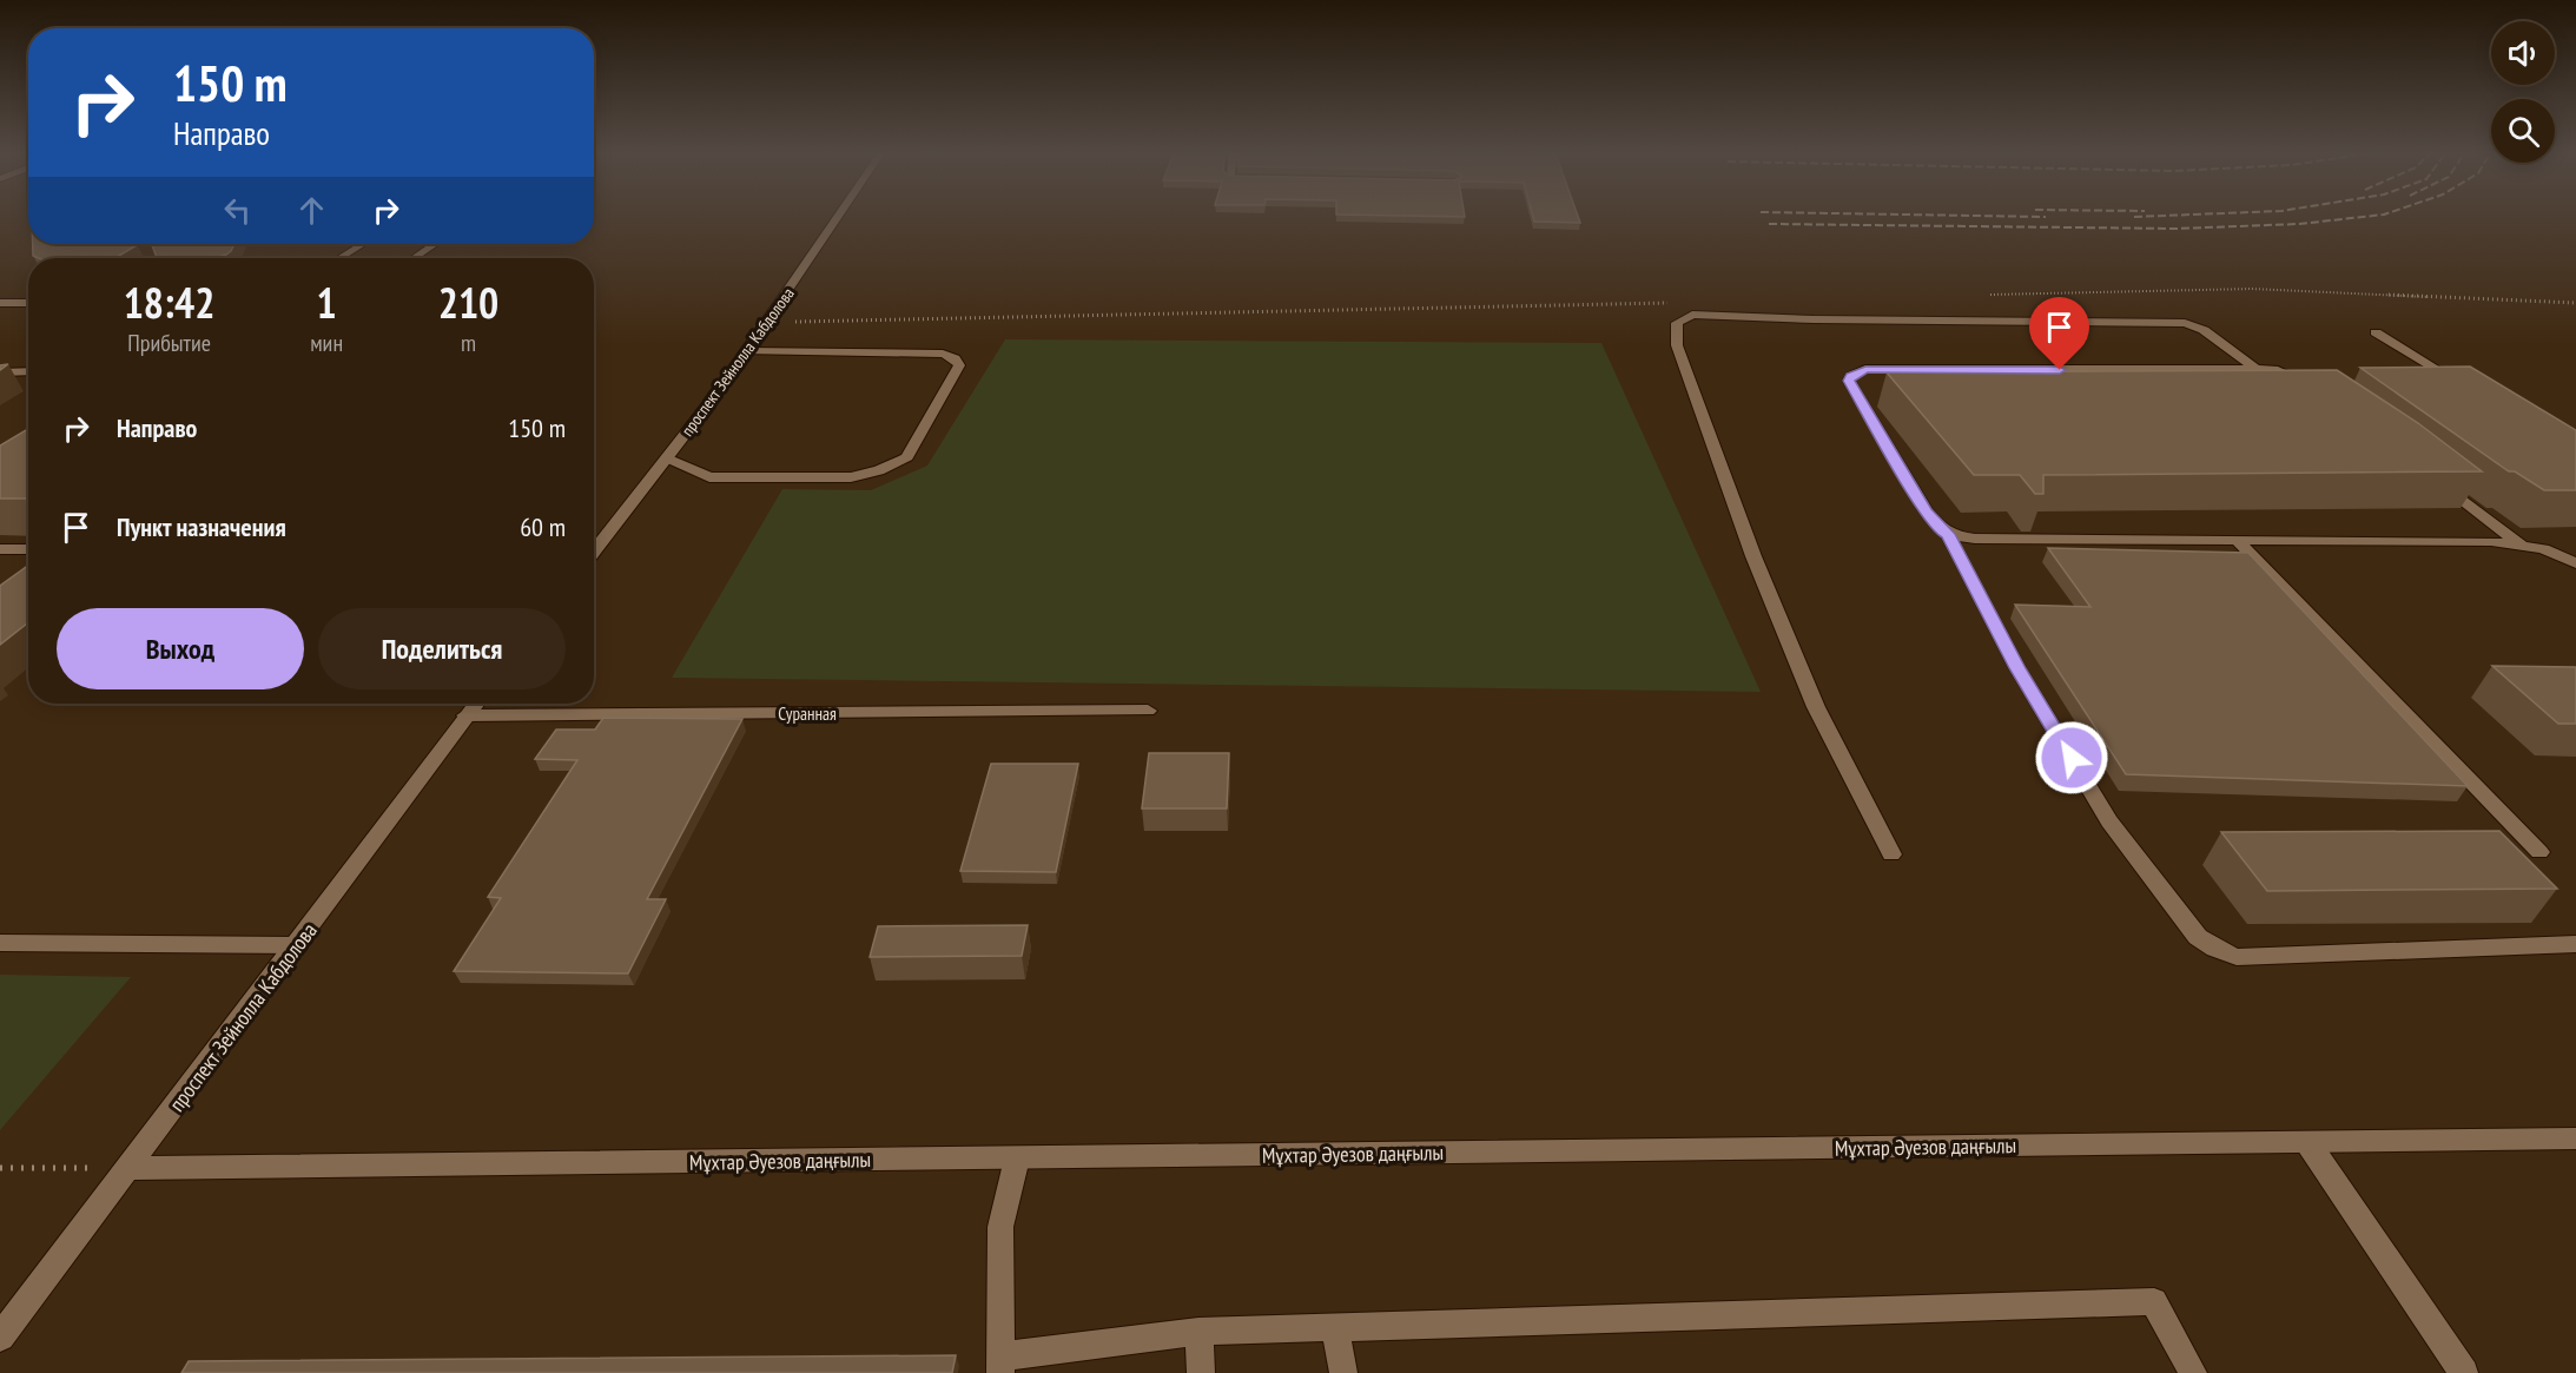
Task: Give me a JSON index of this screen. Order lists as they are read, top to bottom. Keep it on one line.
{"streets":{"main road":["проспект Зейнолла Кабдолова","Суранная","Мұхтар Әуезов даңғылы"]},"crossings":[["проспект Зейнолла Кабдолова","Суранная"],["проспект Зейнолла Кабдолова","Мұхтар Әуезов даңғылы"]],"page":{"turn":["150 m","Направо"],"eta":["18:42","Прибытие","1","мин","210","m"],"list":[{"name":"Направо","value":"150 m"},{"name":"Пункт назначения","value":"60 m"}],"buttons":["Выход","Поделиться"]}}
